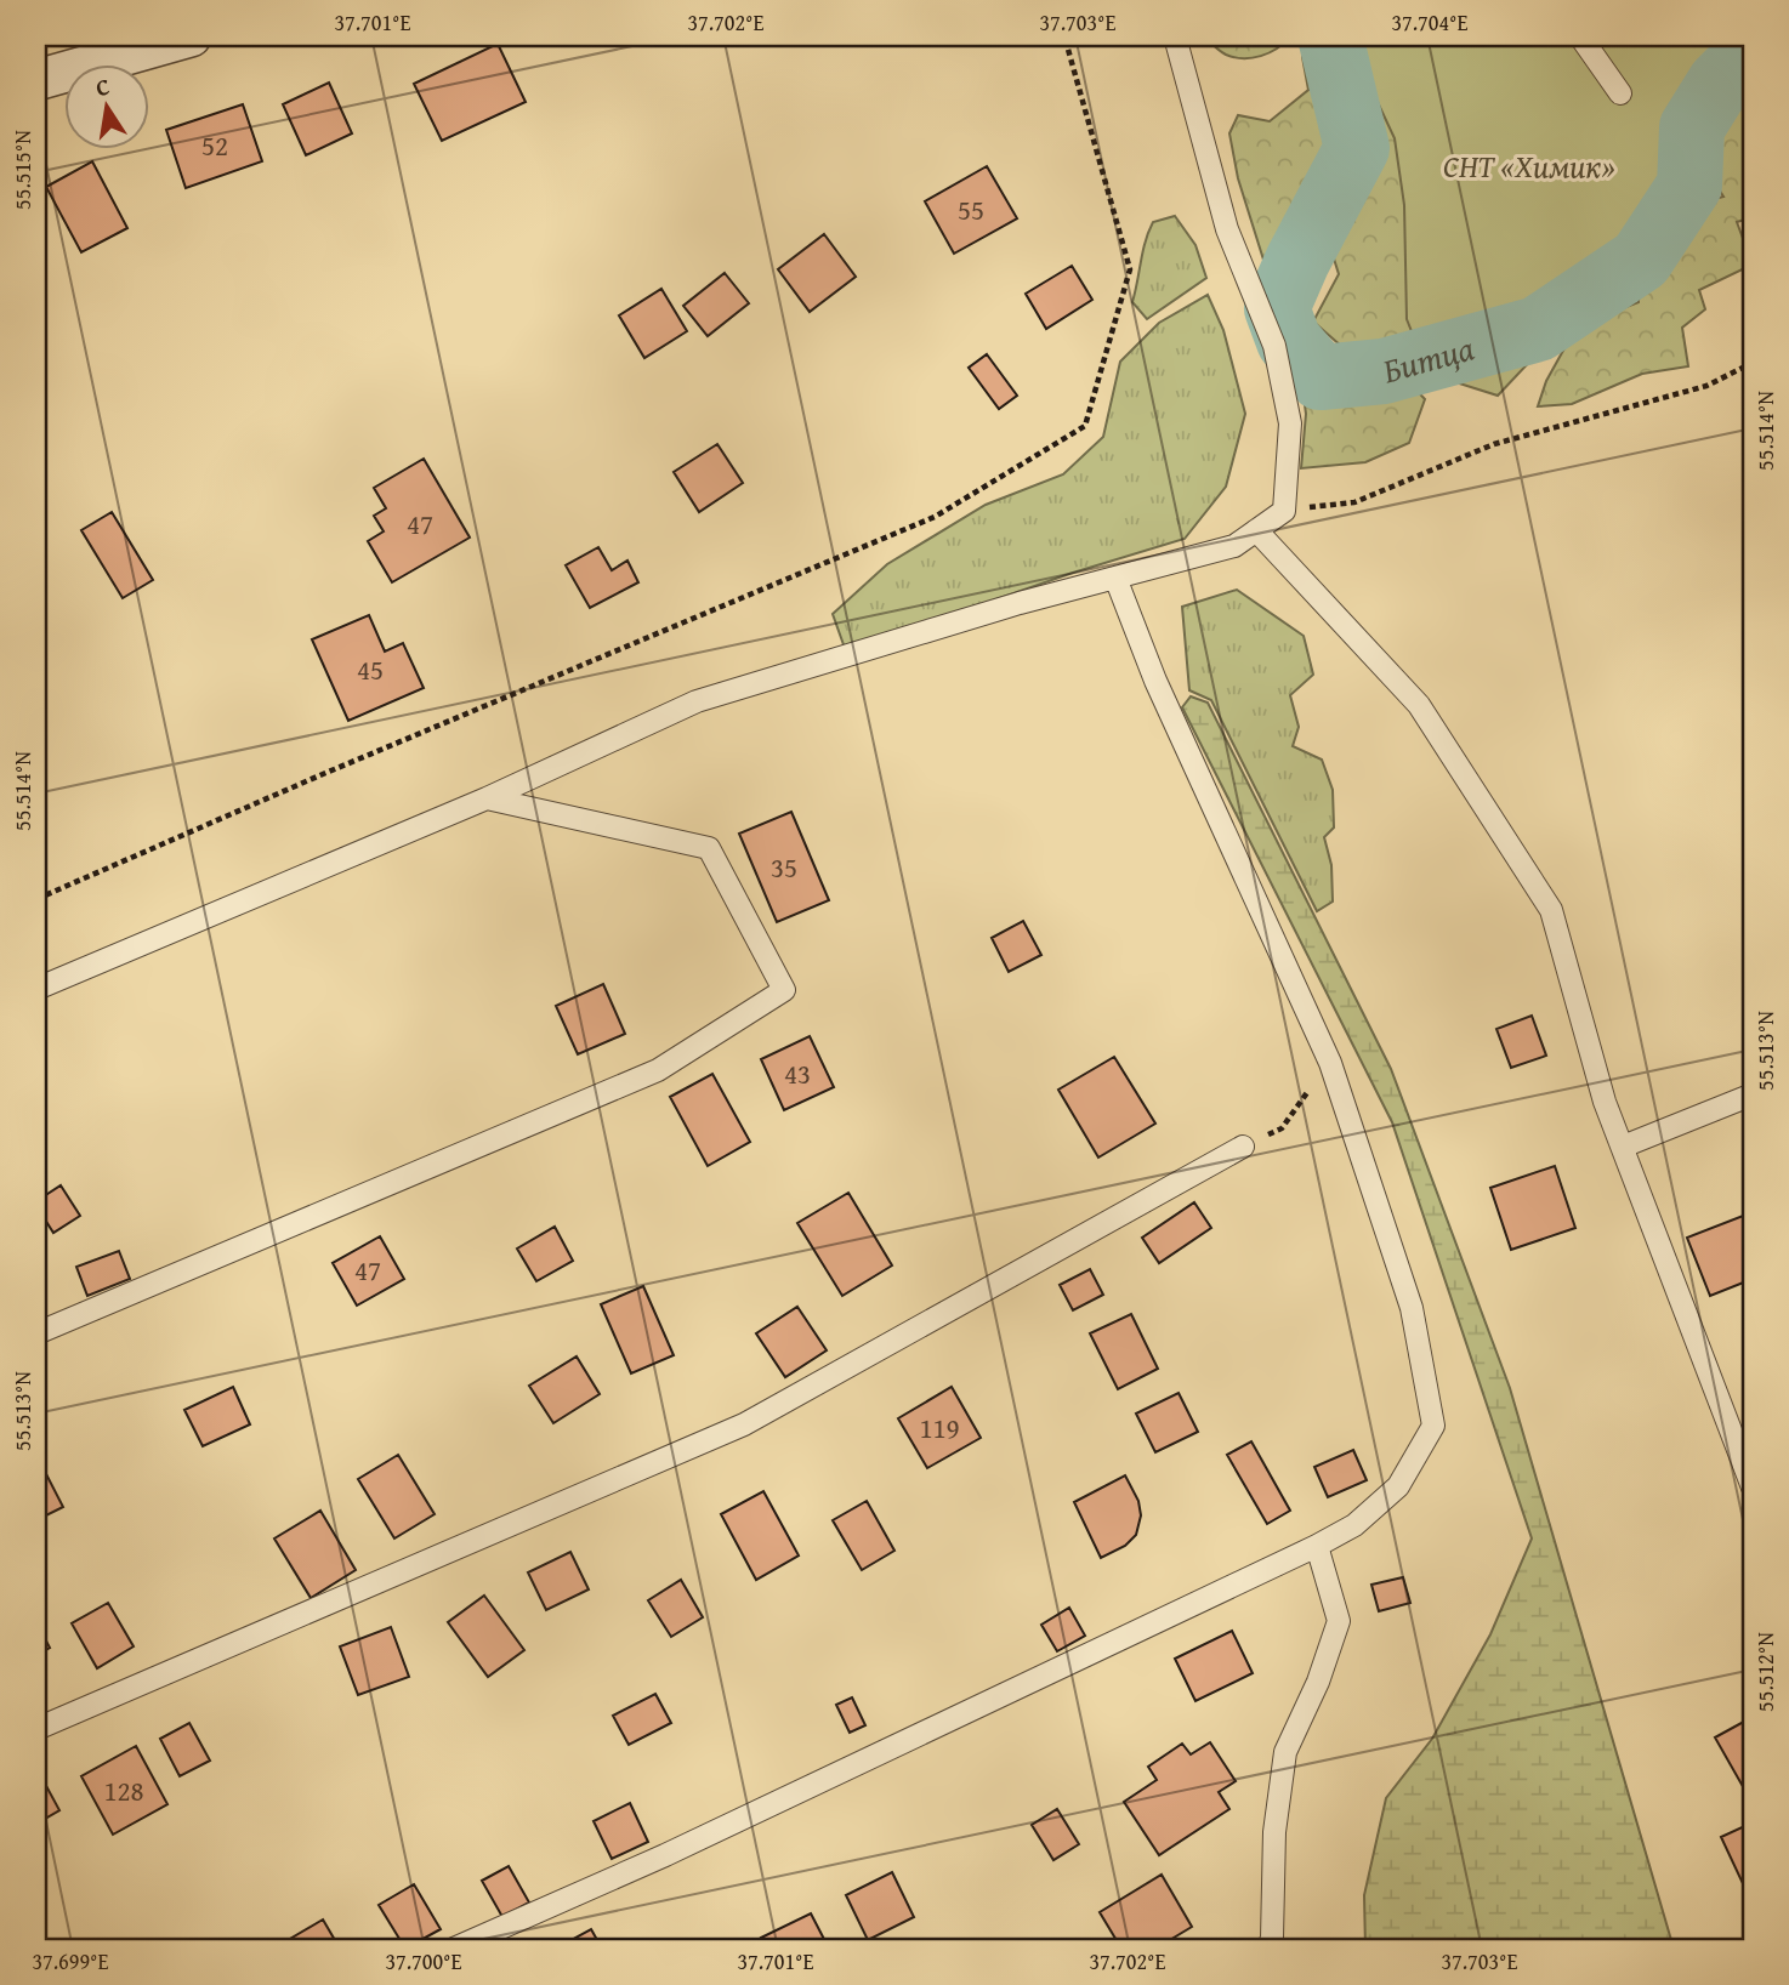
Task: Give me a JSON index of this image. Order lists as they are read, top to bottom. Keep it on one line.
{"water":["Битца"],"parks":["СНТ «Химик»"],"house_numbers":["52","55","47","45","35","43","47","119","128"],"north":"top","coordinates":["37.701°E","37.702°E","37.703°E","37.704°E","55.515°N","55.514°N","55.513°N","55.512°N","37.699°E","37.700°E"]}
